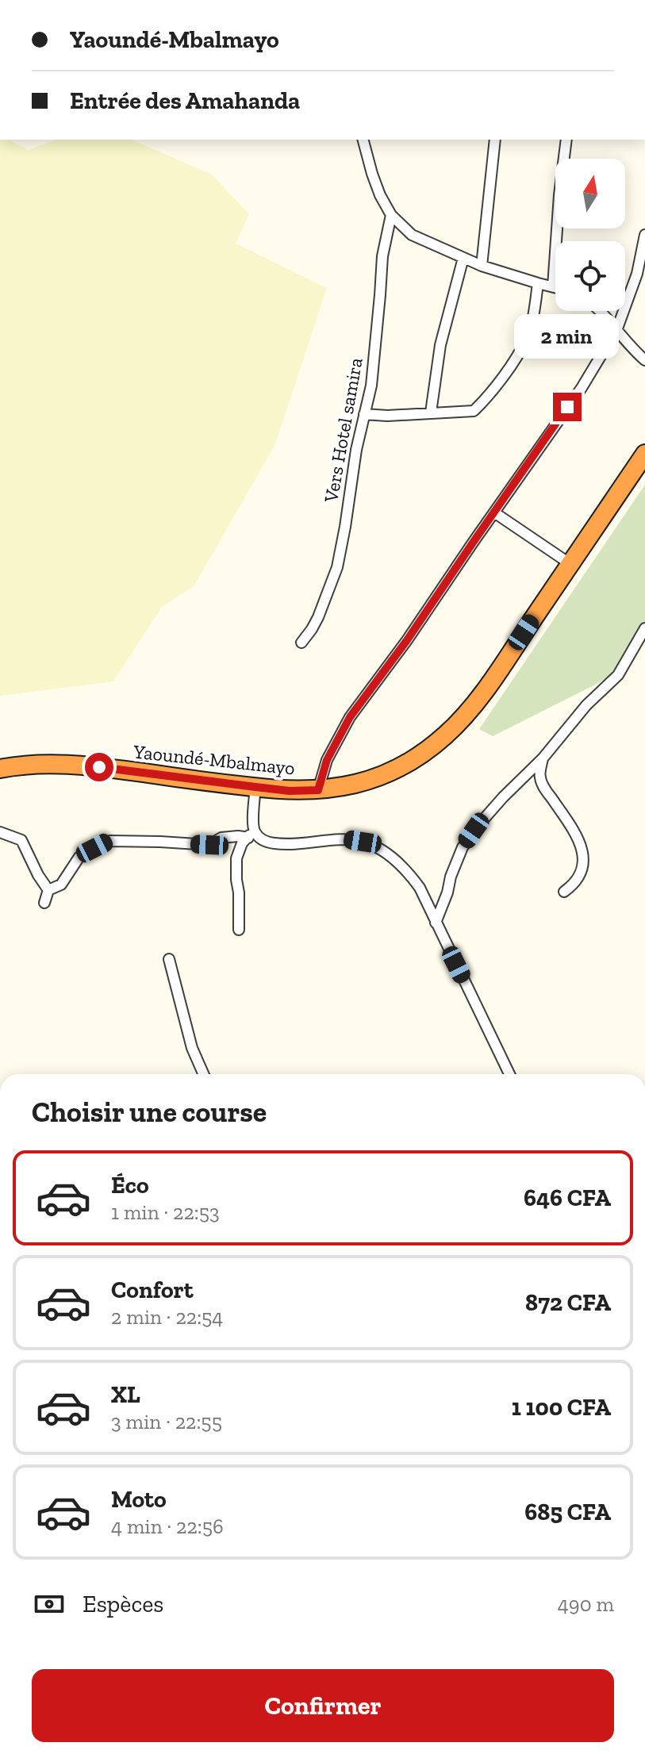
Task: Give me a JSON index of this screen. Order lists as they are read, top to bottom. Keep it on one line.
{"streets":{"highway":["Yaoundé-Mbalmayo"],"street":["Vers Hotel samira"]},"north":"top","page":{"banner":["Yaoundé-Mbalmayo","Entrée des Amahanda"],"bubble":"2 min","heading":"Choisir une course","list":[{"name":"Éco","note":"1 min · 22:53","value":"646 CFA"},{"name":"Confort","note":"2 min · 22:54","value":"872 CFA"},{"name":"XL","note":"3 min · 22:55","value":"1 100 CFA"},{"name":"Moto","note":"4 min · 22:56","value":"685 CFA"}],"pay":["Espèces","490 m"],"buttons":"Confirmer"}}
